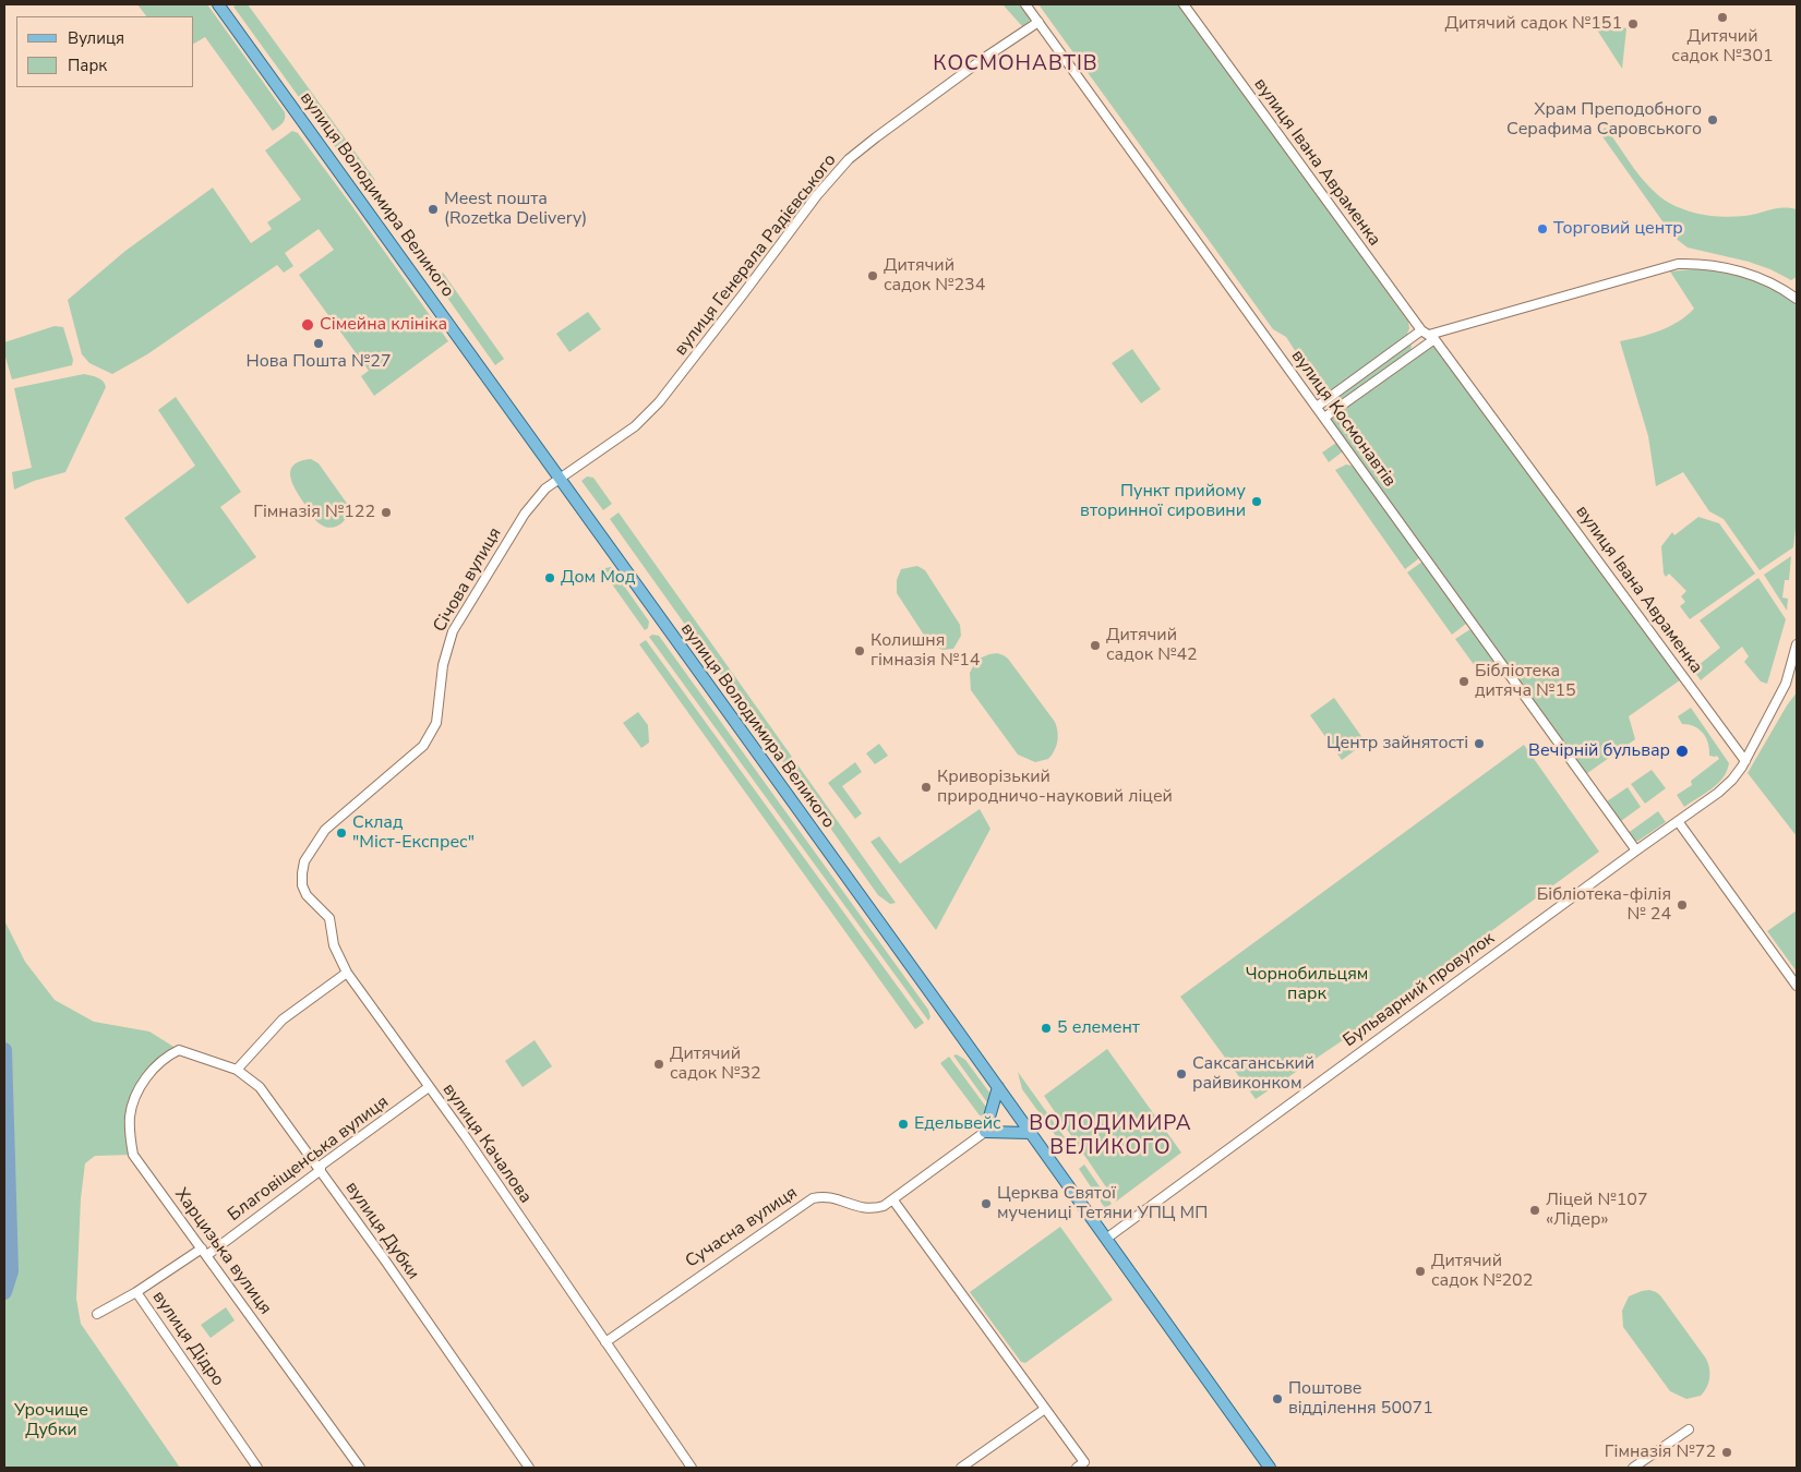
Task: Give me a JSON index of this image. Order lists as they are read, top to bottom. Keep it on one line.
{"streets":{"main road":["вулиця Володимира Великого"],"street":["вулиця Івана Авраменка","вулиця Генерала Радієвського","вулиця Космонавтів","Січова вулиця","Бульварний провулок","вулиця Качалова","Благовіщенська вулиця","Сучасна вулиця","вулиця Дубки","Харцизька вулиця","вулиця Дідро"]},"crossings":[["вулиця Івана Авраменка","Бульварний провулок"],["вулиця Володимира Великого","вулиця Генерала Радієвського"],["вулиця Володимира Великого","Січова вулиця"],["вулиця Володимира Великого","Бульварний провулок"],["вулиця Генерала Радієвського","вулиця Космонавтів"],["вулиця Генерала Радієвського","Січова вулиця"],["вулиця Космонавтів","Бульварний провулок"],["Січова вулиця","вулиця Качалова"],["вулиця Качалова","Благовіщенська вулиця"],["вулиця Качалова","Сучасна вулиця"],["Благовіщенська вулиця","вулиця Дубки"],["Благовіщенська вулиця","Харцизька вулиця"],["Благовіщенська вулиця","вулиця Дідро"],["вулиця Дубки","Харцизька вулиця"],["Харцизька вулиця","вулиця Дідро"]],"districts":["КОСМОНАВТІВ","ВОЛОДИМИРА ВЕЛИКОГО"],"parks":["Чорнобильцям парк","Урочище Дубки"],"places":["Дитячий садок №301","Дитячий садок №151","Храм Преподобного Серафима Саровського","Meest пошта (Rozetka Delivery)","Торговий центр","Дитячий садок №234","Сімейна клініка","Нова Пошта №27","Пункт прийому вторинної сировини","Гімназія №122","Дом Мод","Дитячий садок №42","Колишня гімназія №14","Бібліотека дитяча №15","Центр зайнятості","Вечірній бульвар","Криворізький природничо-науковий ліцей","Склад \"Міст-Експрес\"","Бібліотека-філія № 24","5 елемент","Дитячий садок №32","Саксаганський райвиконком","Едельвейс","Церква Святої мучениці Тетяни УПЦ МП","Ліцей №107 «Лідер»","Дитячий садок №202","Поштове відділення 50071","Гімназія №72"],"legend":["Вулиця","Парк"]}
